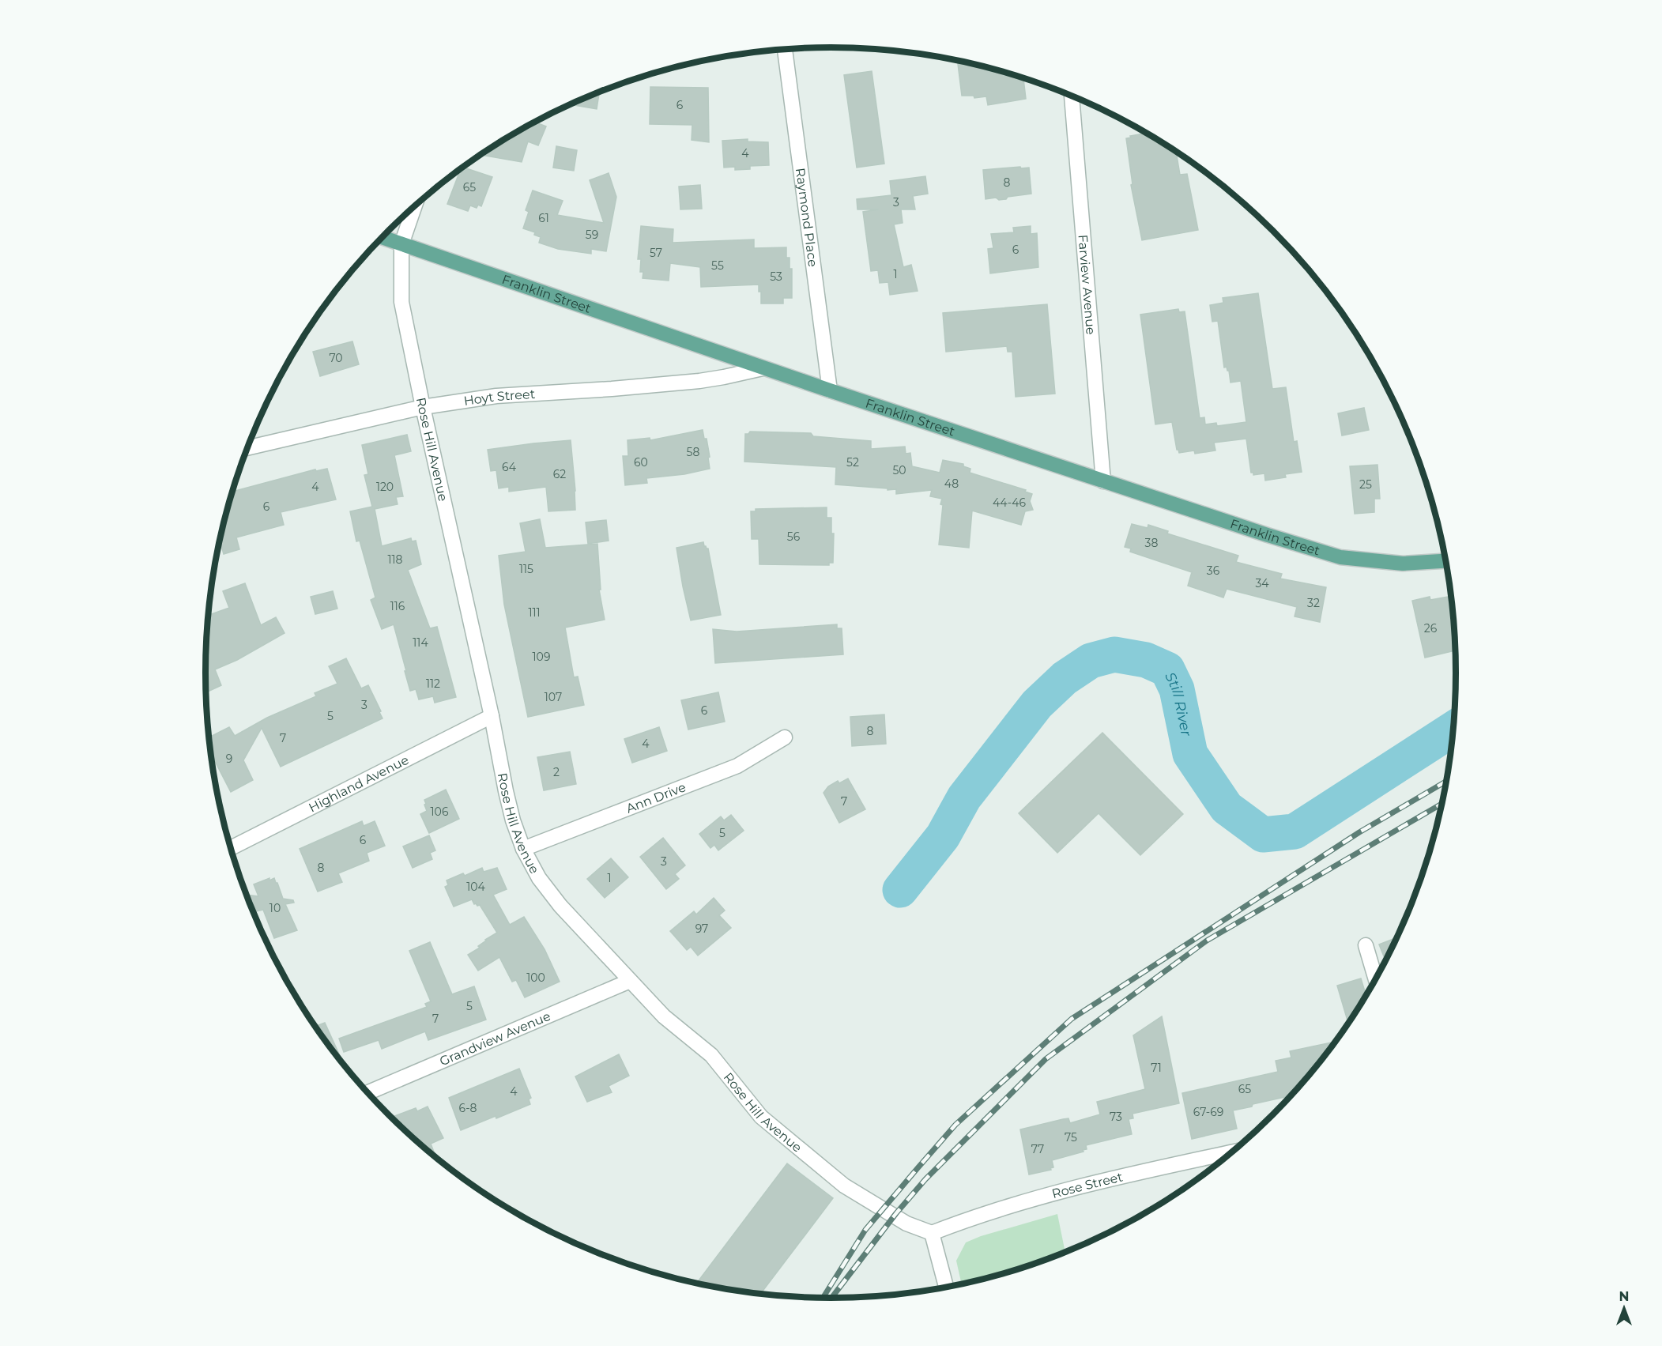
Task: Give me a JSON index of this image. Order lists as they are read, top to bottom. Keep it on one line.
{"streets":{"main road":["Franklin Street"],"street":["Raymond Place","Farview Avenue","Hoyt Street","Rose Hill Avenue","Highland Avenue","Ann Drive","Grandview Avenue","Rose Street"]},"crossings":[["Raymond Place","Franklin Street"],["Farview Avenue","Franklin Street"],["Franklin Street","Hoyt Street"],["Franklin Street","Rose Hill Avenue"],["Hoyt Street","Rose Hill Avenue"],["Rose Hill Avenue","Highland Avenue"],["Rose Hill Avenue","Ann Drive"],["Rose Hill Avenue","Grandview Avenue"],["Rose Hill Avenue","Rose Street"]],"water":["Still River"],"house_numbers":["6","4","8","65","3","61","59","6","57","55","1","53","70","58","60","52","64","50","62","48","25","4","120","44-46","6","56","38","118","115","36","34","32","116","111","26","114","109","112","107","3","6","5","8","7","4","9","2","7","106","5","6","3","8","1","104","10","97","100","5","7","71","65","4","6-8","67-69","73","75","77"],"north":"top"}
